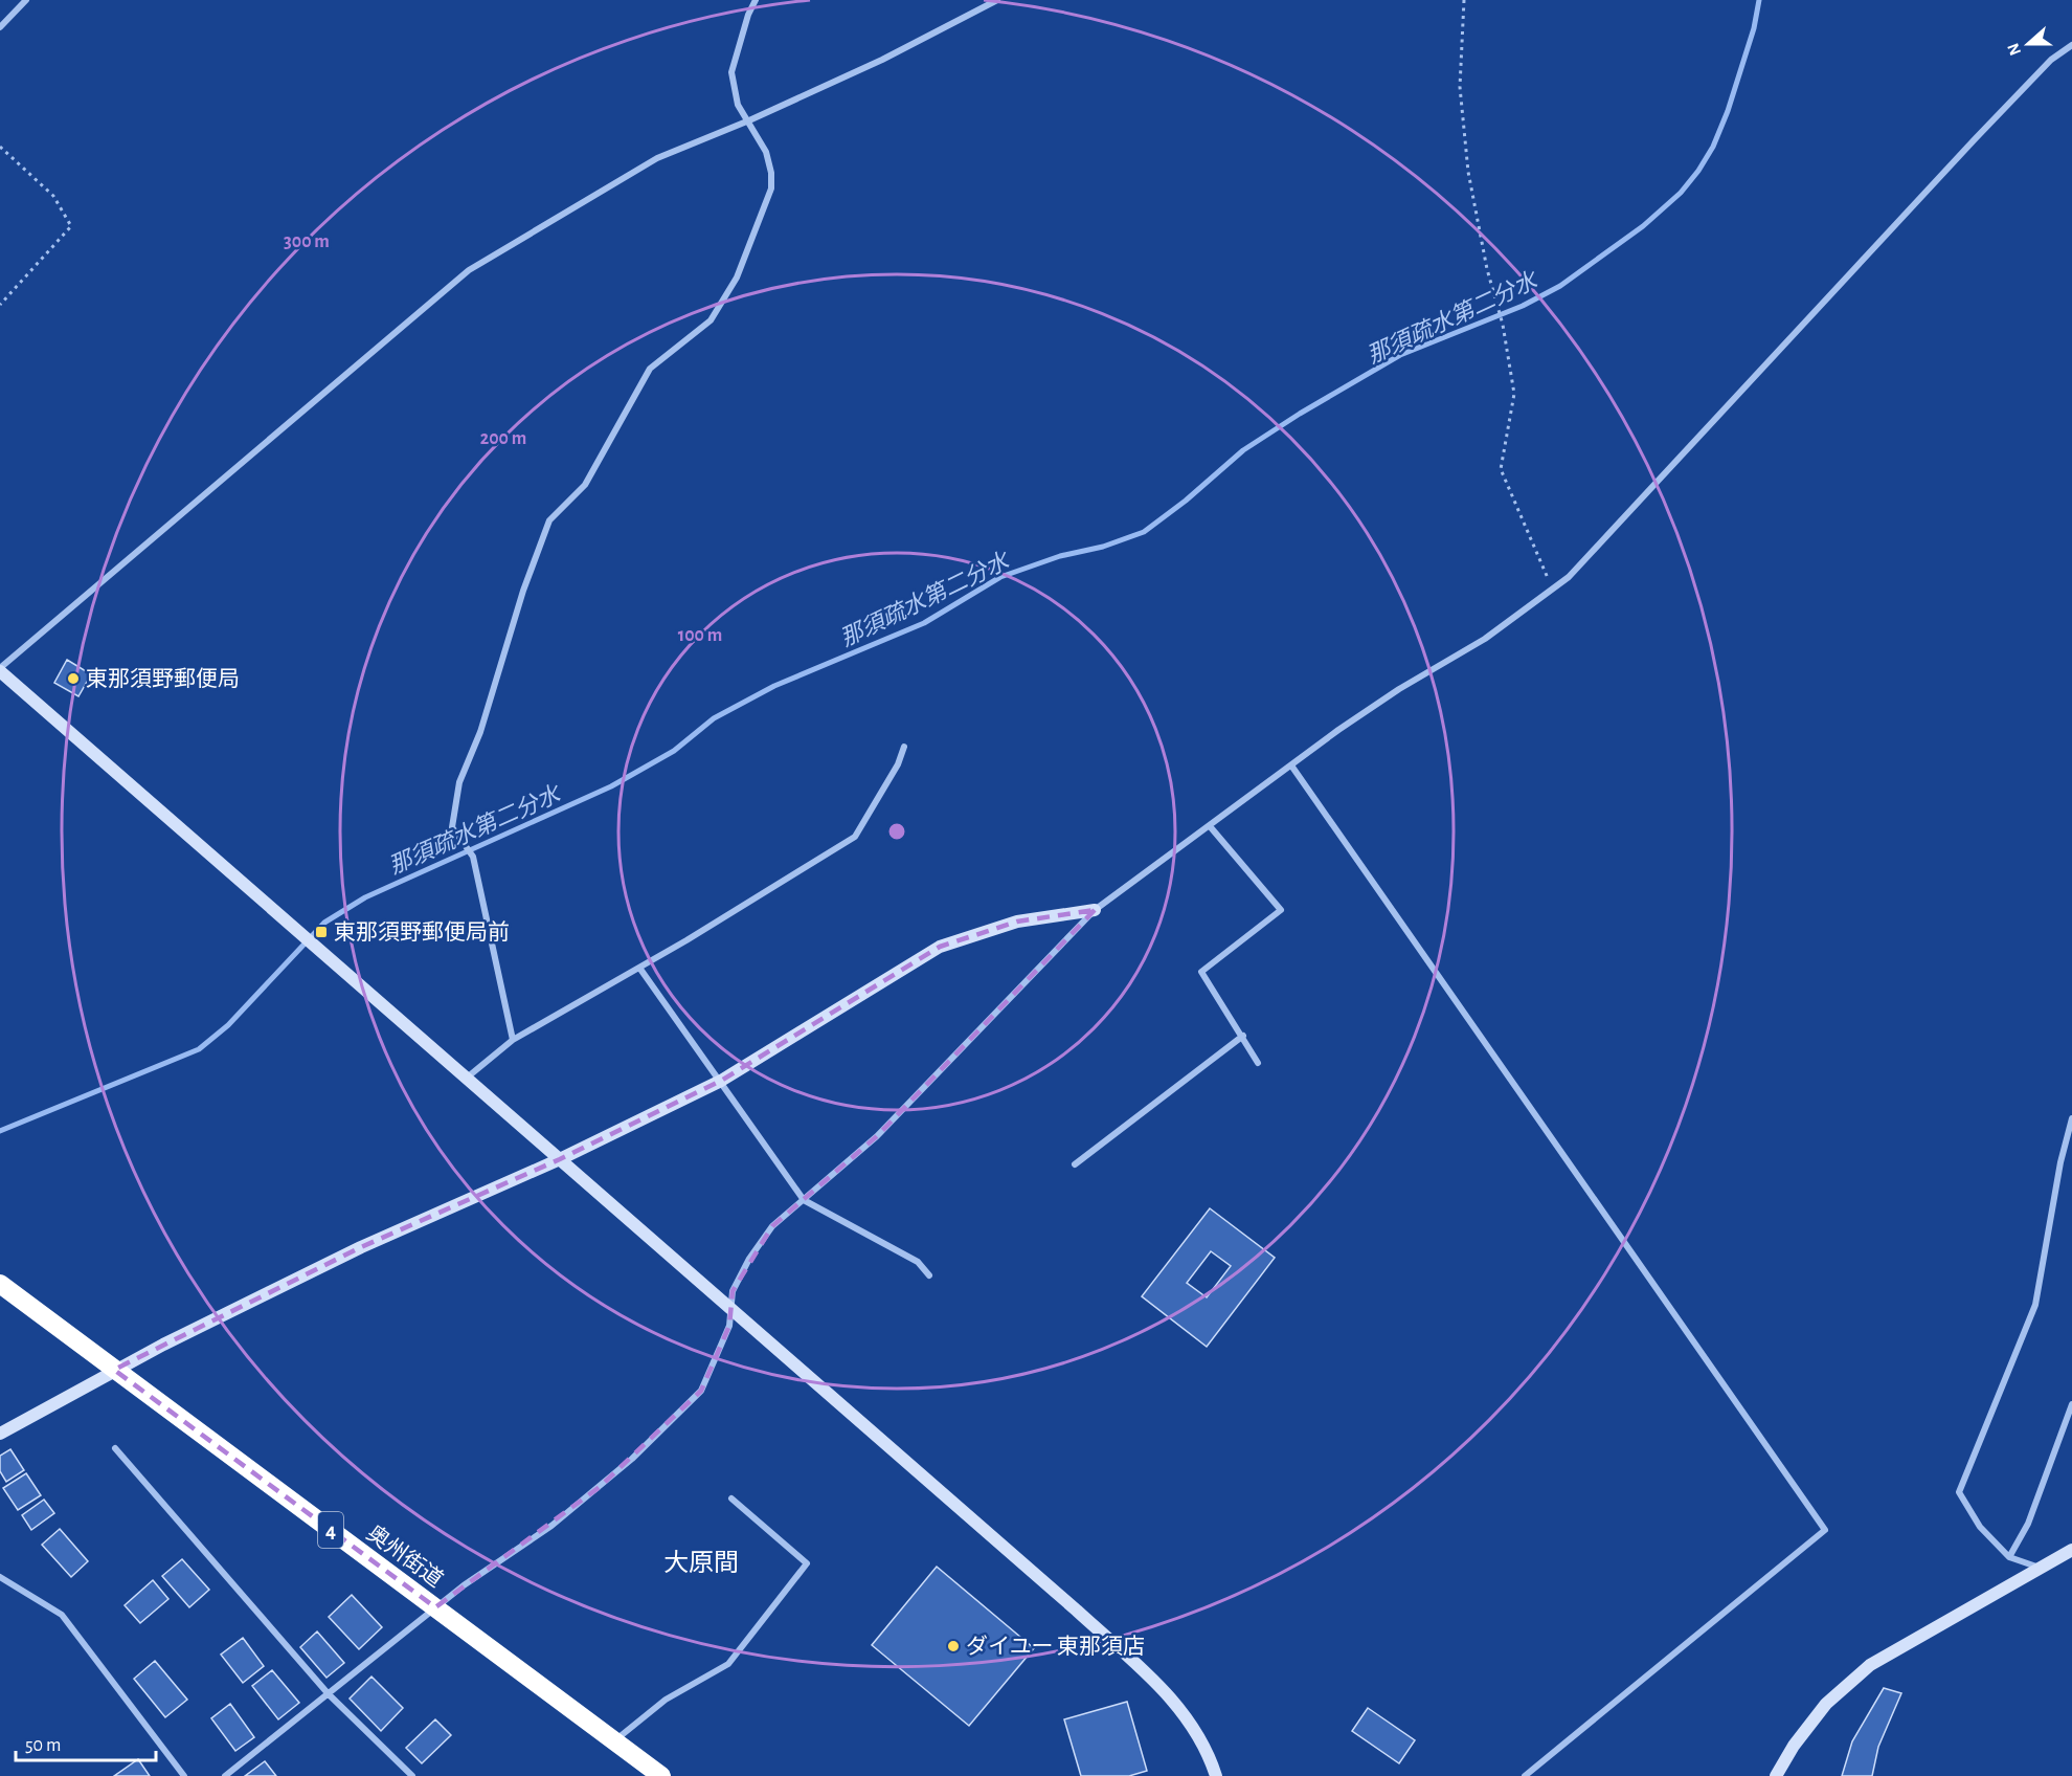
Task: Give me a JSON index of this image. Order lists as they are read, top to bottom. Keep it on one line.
{"streets":{"highway":["4","奥州街道"]},"districts":["大原間"],"water":["那須疏水第二分水"],"places":{"other":["東那須野郵便局","ダイユー 東那須店"],"transit":["東那須野郵便局前"]},"scale_bar":"50 m","north":"left","rings":["300 m","200 m","100 m"]}
